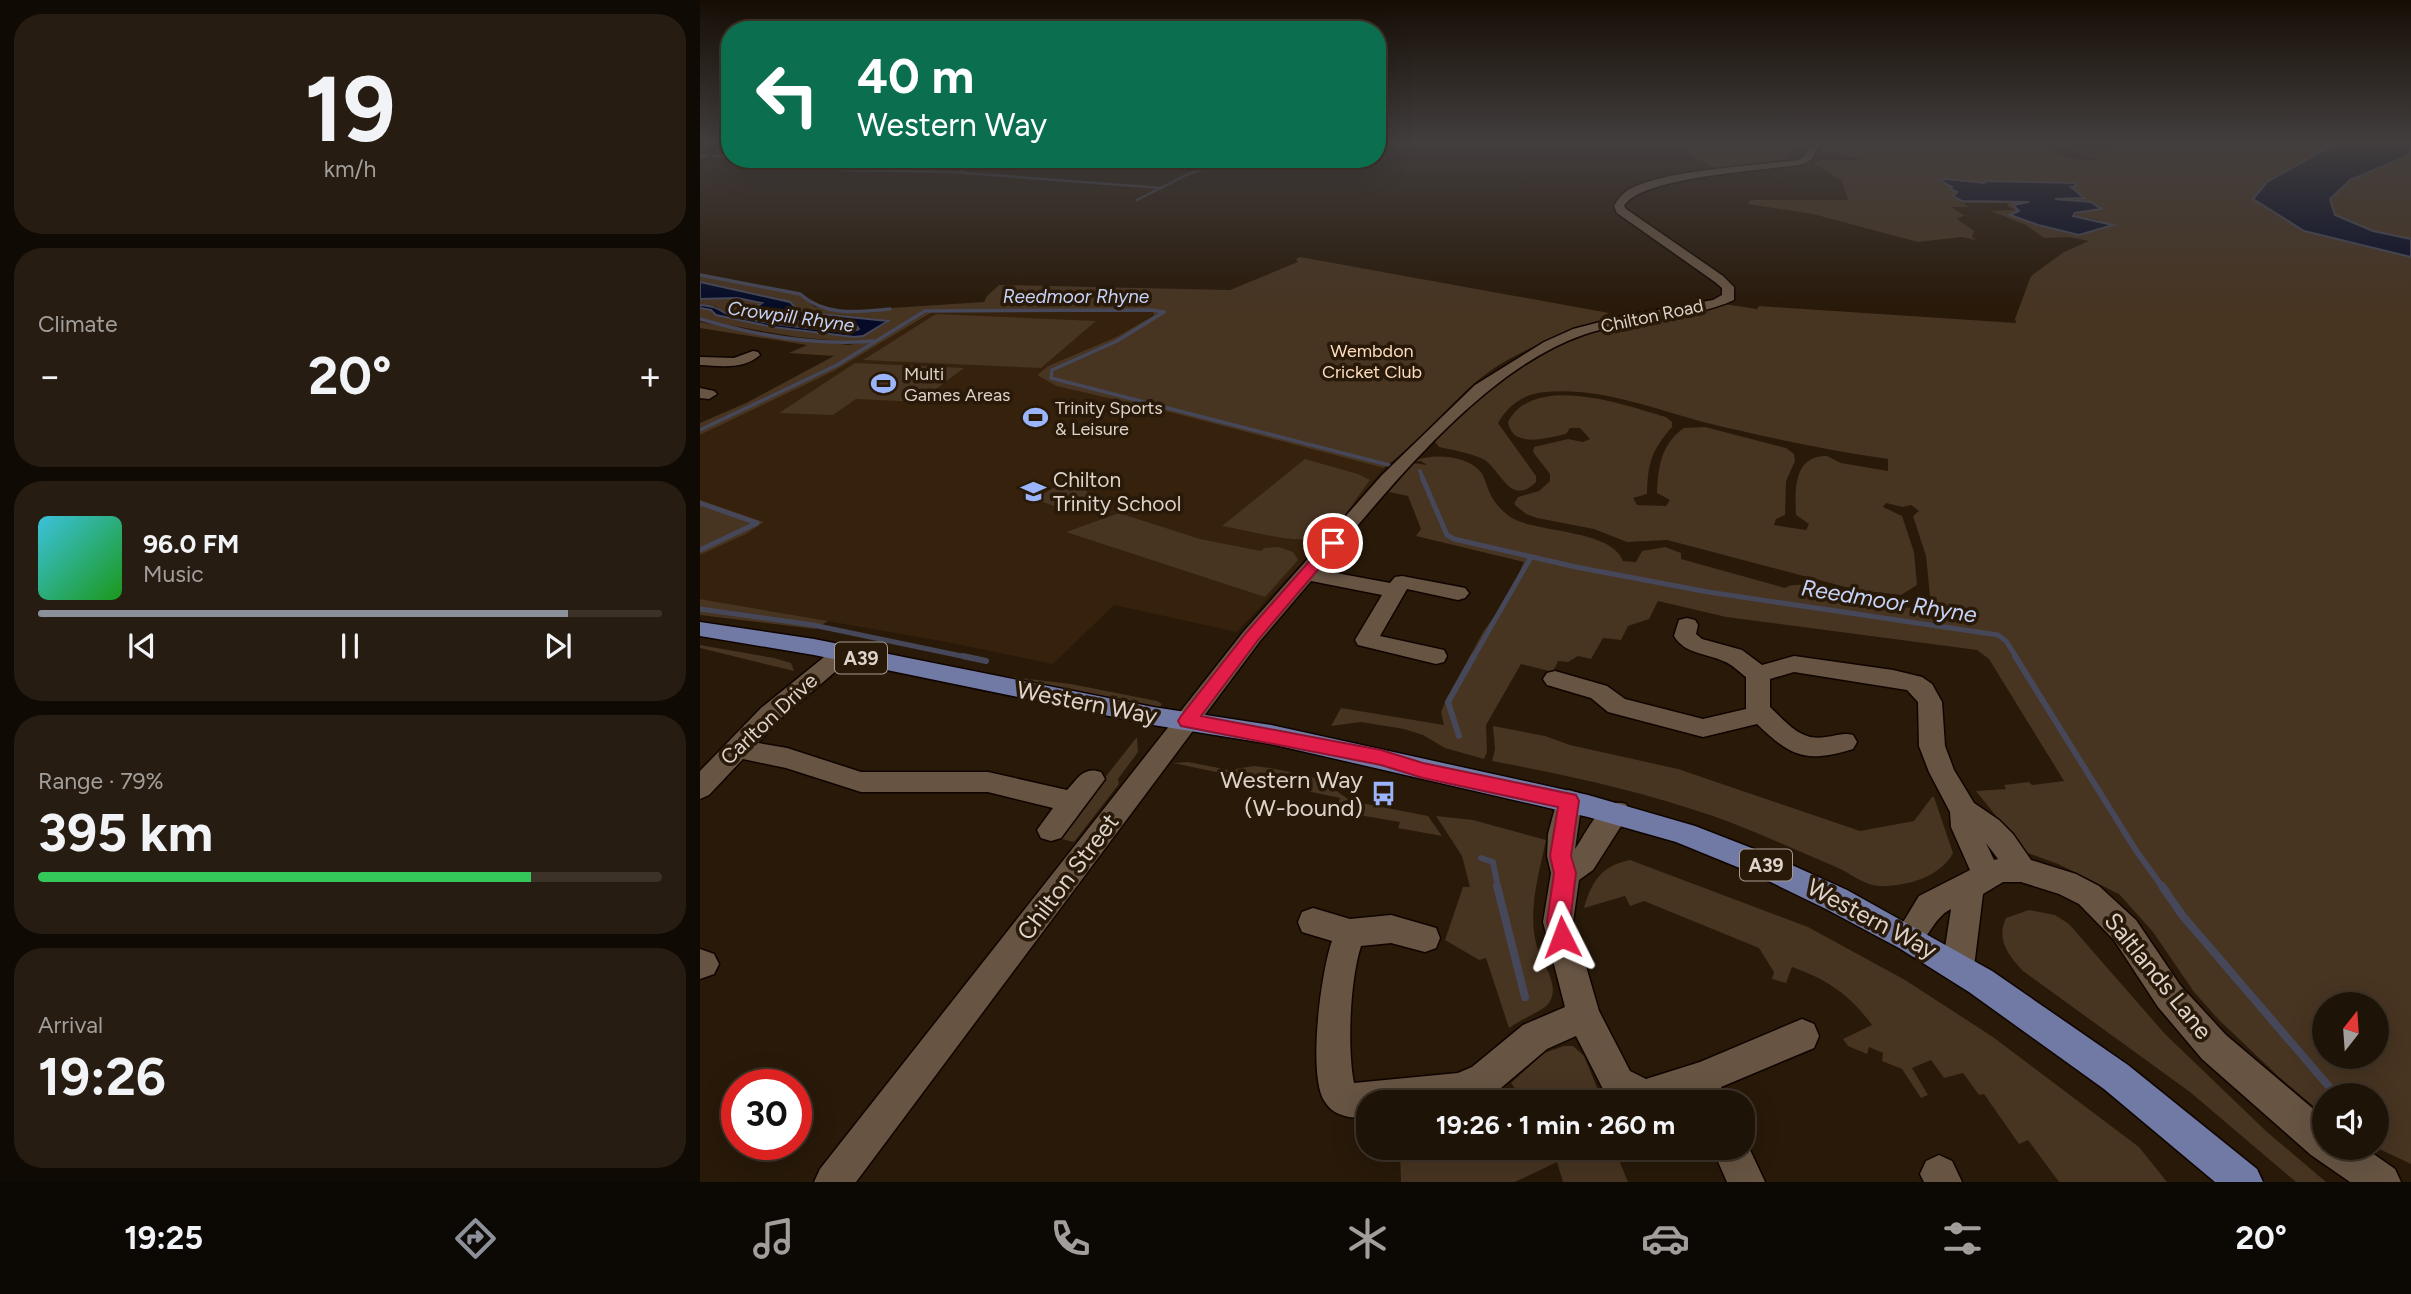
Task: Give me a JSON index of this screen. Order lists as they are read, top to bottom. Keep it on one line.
{"streets":{"main road":["A39","Western Way"],"street":["Chilton Road","Carlton Drive","Chilton Street","Saltlands Lane"]},"crossings":[["Chilton Road","Chilton Street"],["Western Way","Carlton Drive"],["Western Way","Chilton Street"],["Western Way","Saltlands Lane"]],"water":["Reedmoor Rhyne","Crowpill Rhyne"],"parks":["Wembdon Cricket Club"],"places":{"sports":["Multi Games Areas","Trinity Sports & Leisure"],"school or university":["Chilton Trinity School"],"bus stop":["Western Way (W-bound)"]},"north":"top","page":{"tile":[["19","km/h"],"Climate",["Range · 79%","395 km"],["Arrival","19:26"]],"turn":["40 m","Western Way"],"heat":["−","20°","+"],"song":["96.0 FM","Music"],"limit":"30","trip":"19:26 · 1 min · 260 m","tabs":["19:25","20°"]}}
